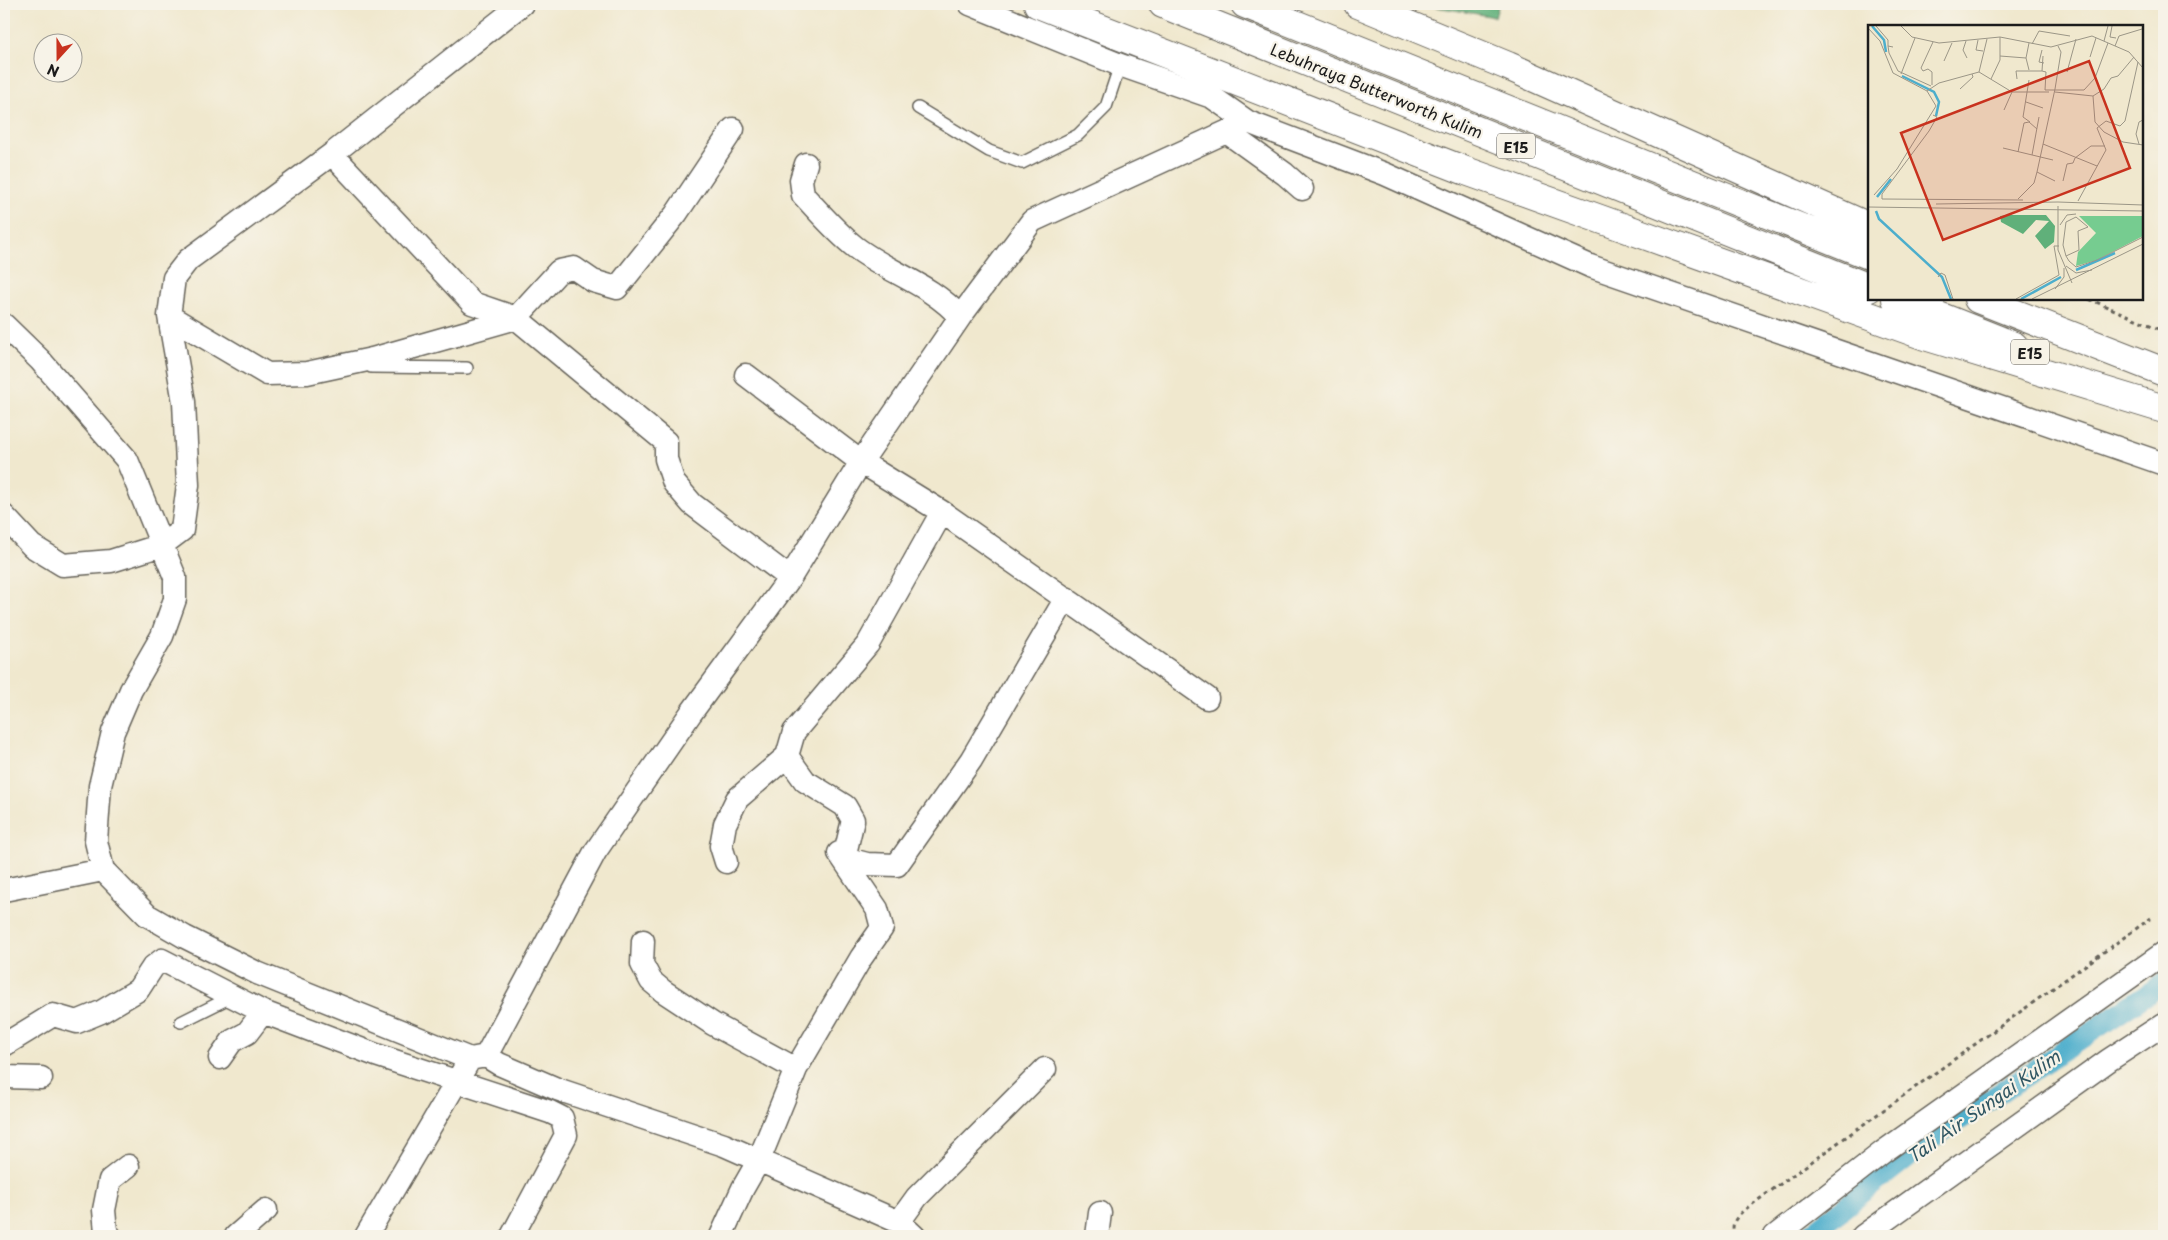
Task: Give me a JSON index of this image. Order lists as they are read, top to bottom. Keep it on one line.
{"streets":{"highway":["Lebuhraya Butterworth Kulim","E15"]},"water":["Tali Air Sungai Kulim"],"north":"bottom"}
